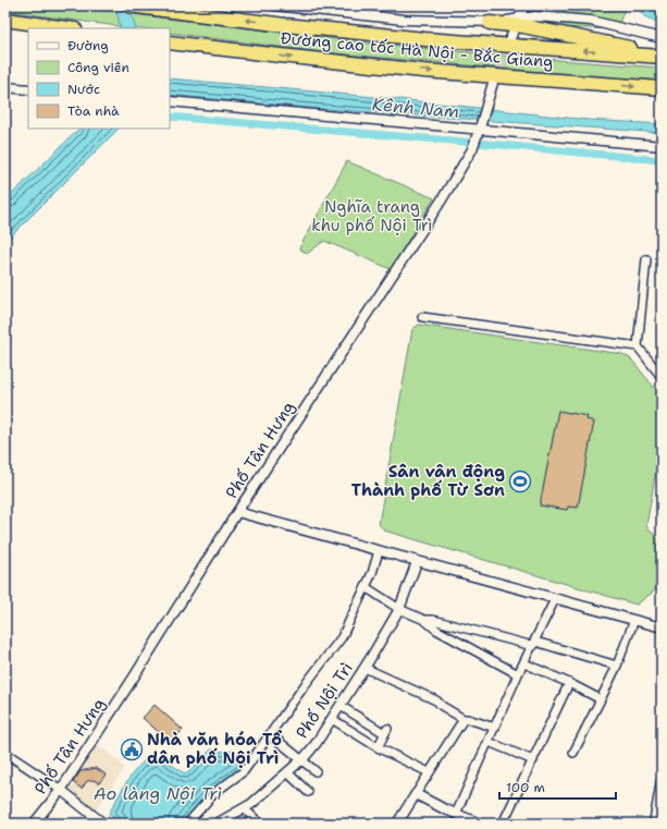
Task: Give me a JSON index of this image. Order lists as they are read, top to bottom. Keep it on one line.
{"streets":{"highway":["Đường cao tốc Hà Nội - Bắc Giang"],"street":["Phố Tân Hưng","Phố Nội Trì"]},"water":["Kênh Nam","Ao làng Nội Trì"],"parks":["Nghĩa trang khu phố Nội Trì"],"places":{"sports":["Sân vận động Thành phố Từ Sơn"],"public building":["Nhà văn hóa Tổ dân phố Nội Trì"]},"legend":["Đường","Công viên","Nước","Tòa nhà"],"scale_bar":"100 m"}
